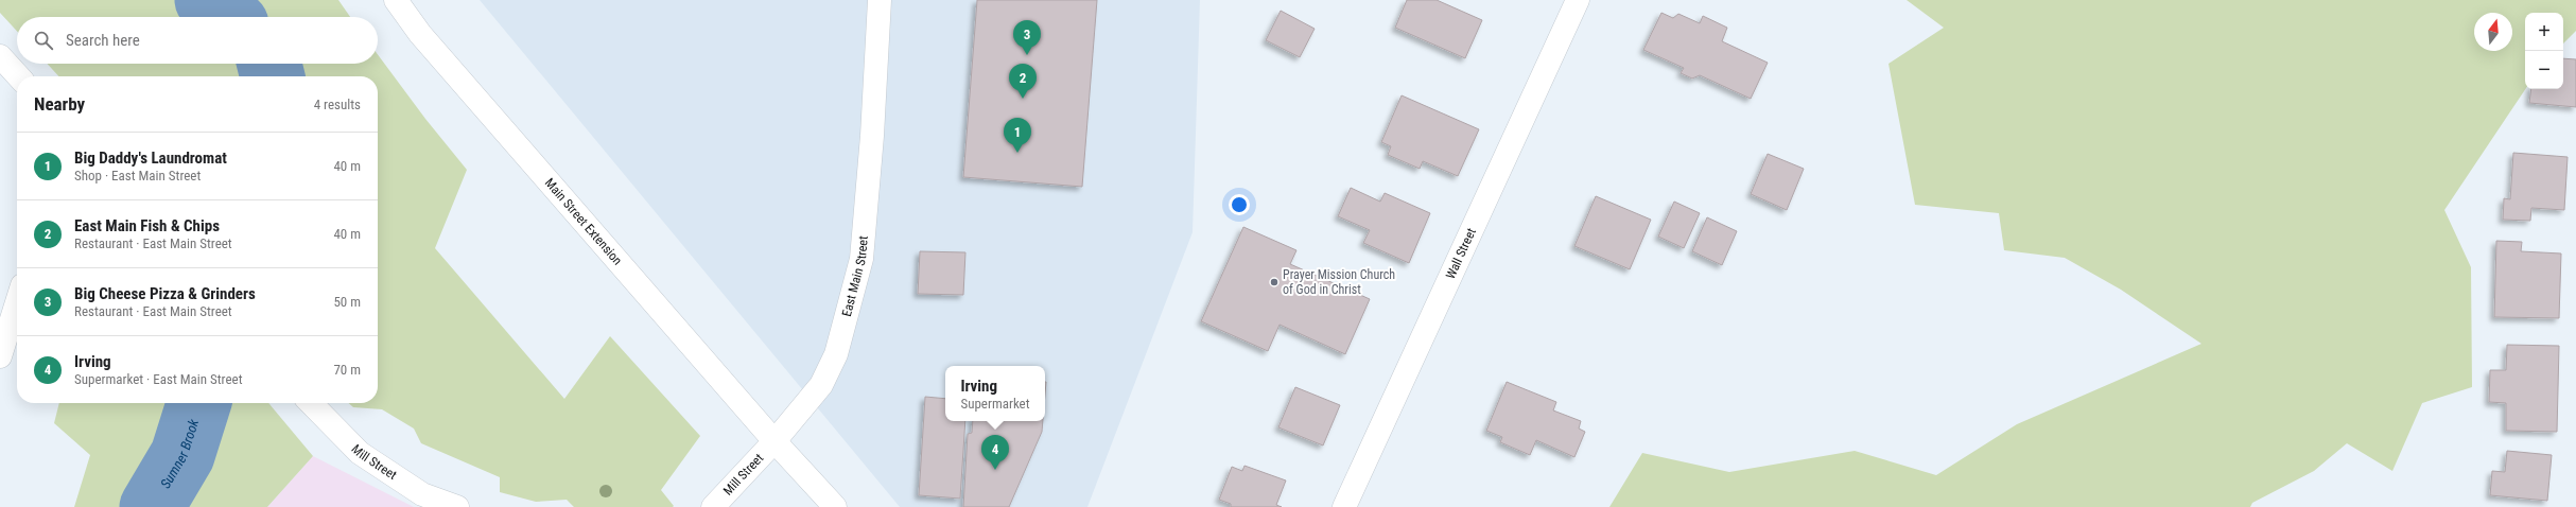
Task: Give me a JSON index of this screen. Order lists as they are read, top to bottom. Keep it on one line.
{"streets":{"main road":["Main Street Extension","Wall Street","East Main Street","Mill Street"]},"crossings":[["Main Street Extension","East Main Street"],["Main Street Extension","Mill Street"],["East Main Street","Mill Street"]],"water":["Sumner Brook"],"places":["Prayer Mission Church of God in Christ"],"north":"top","page":{"map_buttons":["+","−"],"search":"Search here","pins":["3","2","1","4"],"heading":["Nearby","4 results"],"list":[{"mark":"1","name":"Big Daddy's Laundromat","note":"Shop · East Main Street","value":"40 m"},{"mark":"2","name":"East Main Fish & Chips","note":"Restaurant · East Main Street","value":"40 m"},{"mark":"3","name":"Big Cheese Pizza & Grinders","note":"Restaurant · East Main Street","value":"50 m"},{"mark":"4","name":"Irving","note":"Supermarket · East Main Street","value":"70 m"}],"popup":["Irving","Supermarket"]}}
